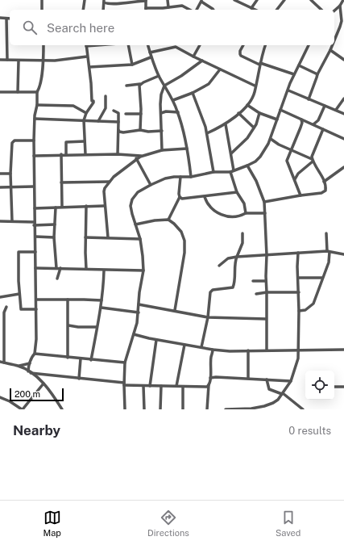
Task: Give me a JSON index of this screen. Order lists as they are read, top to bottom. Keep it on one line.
{"scale_bar":"200 m","page":{"search":"Search here","scale":"200 m","heading":["Nearby","0 results"],"nav":["Map","Directions","Saved"]}}
